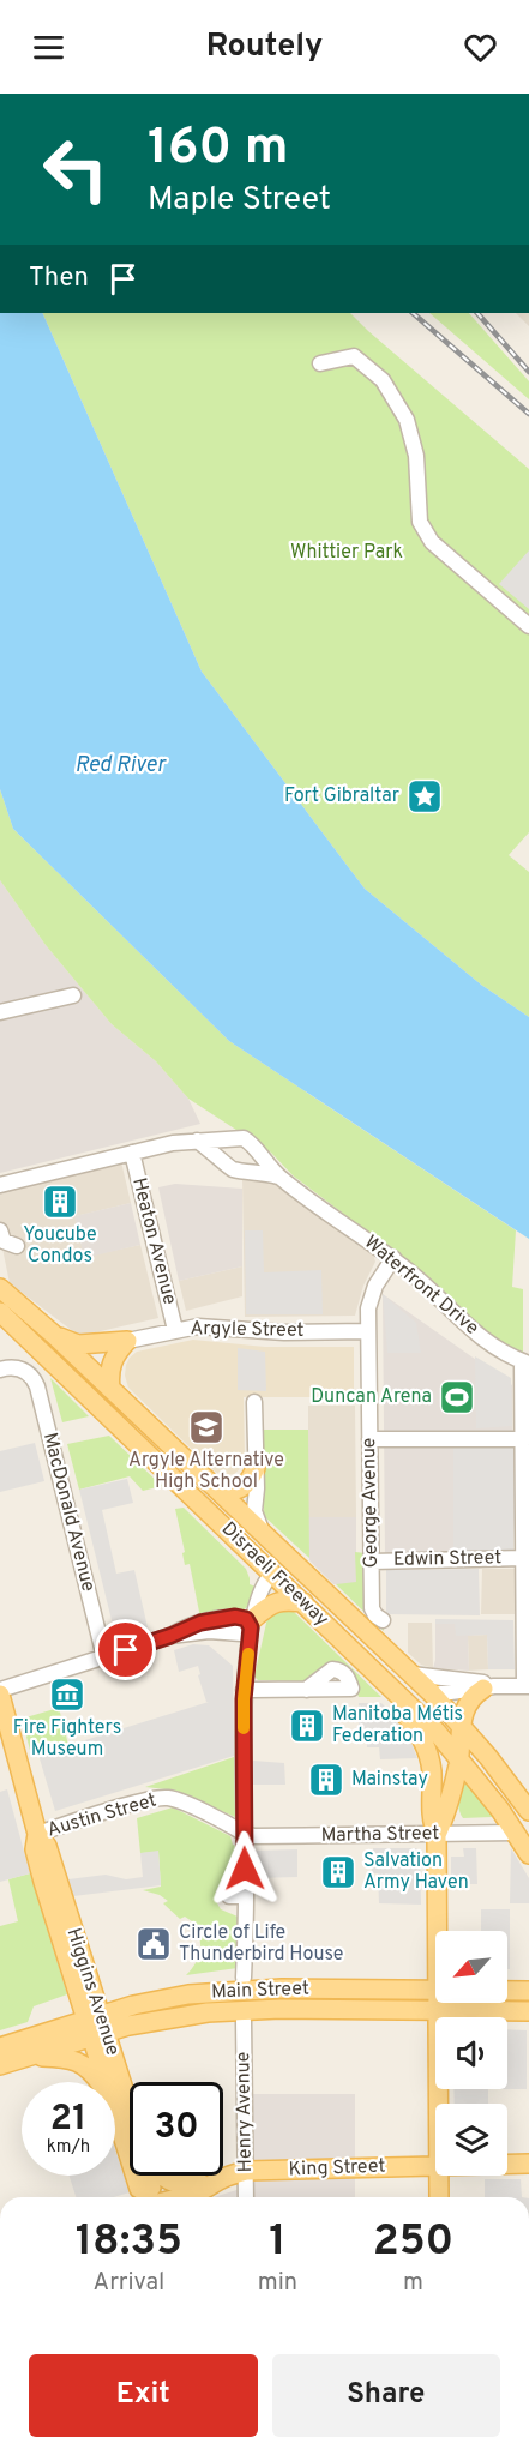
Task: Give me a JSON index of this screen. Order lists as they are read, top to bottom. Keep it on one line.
{"streets":{"main road":["Disraeli Freeway","Main Street","Higgins Avenue","King Street"],"street":["Heaton Avenue","Waterfront Drive","Argyle Street","George Avenue","MacDonald Avenue","Edwin Street","Austin Street","Martha Street","Henry Avenue"]},"crossings":[["Heaton Avenue","Waterfront Drive"],["Heaton Avenue","Argyle Street"],["Waterfront Drive","George Avenue"],["Argyle Street","George Avenue"],["George Avenue","Edwin Street"],["Disraeli Freeway","Martha Street"],["Austin Street","Martha Street"],["Austin Street","Higgins Avenue"],["Main Street","Higgins Avenue"],["Henry Avenue","King Street"]],"water":["Red River"],"parks":["Whittier Park"],"places":{"place":["Fort Gibraltar"],"building":["Youcube Condos","Manitoba Métis Federation","Mainstay","Salvation Army Haven"],"sports":["Duncan Arena"],"school or university":["Argyle Alternative High School"],"museum":["Fire Fighters Museum"],"public building":["Circle of Life Thunderbird House"]},"north":"bottom left","page":{"header":"Routely","turn":["160 m","Maple Street"],"then":"Then","speed":"21 km/h","limit":"30","eta":["18:35","Arrival","1","min","250","m"],"buttons":["Exit","Share"]}}
